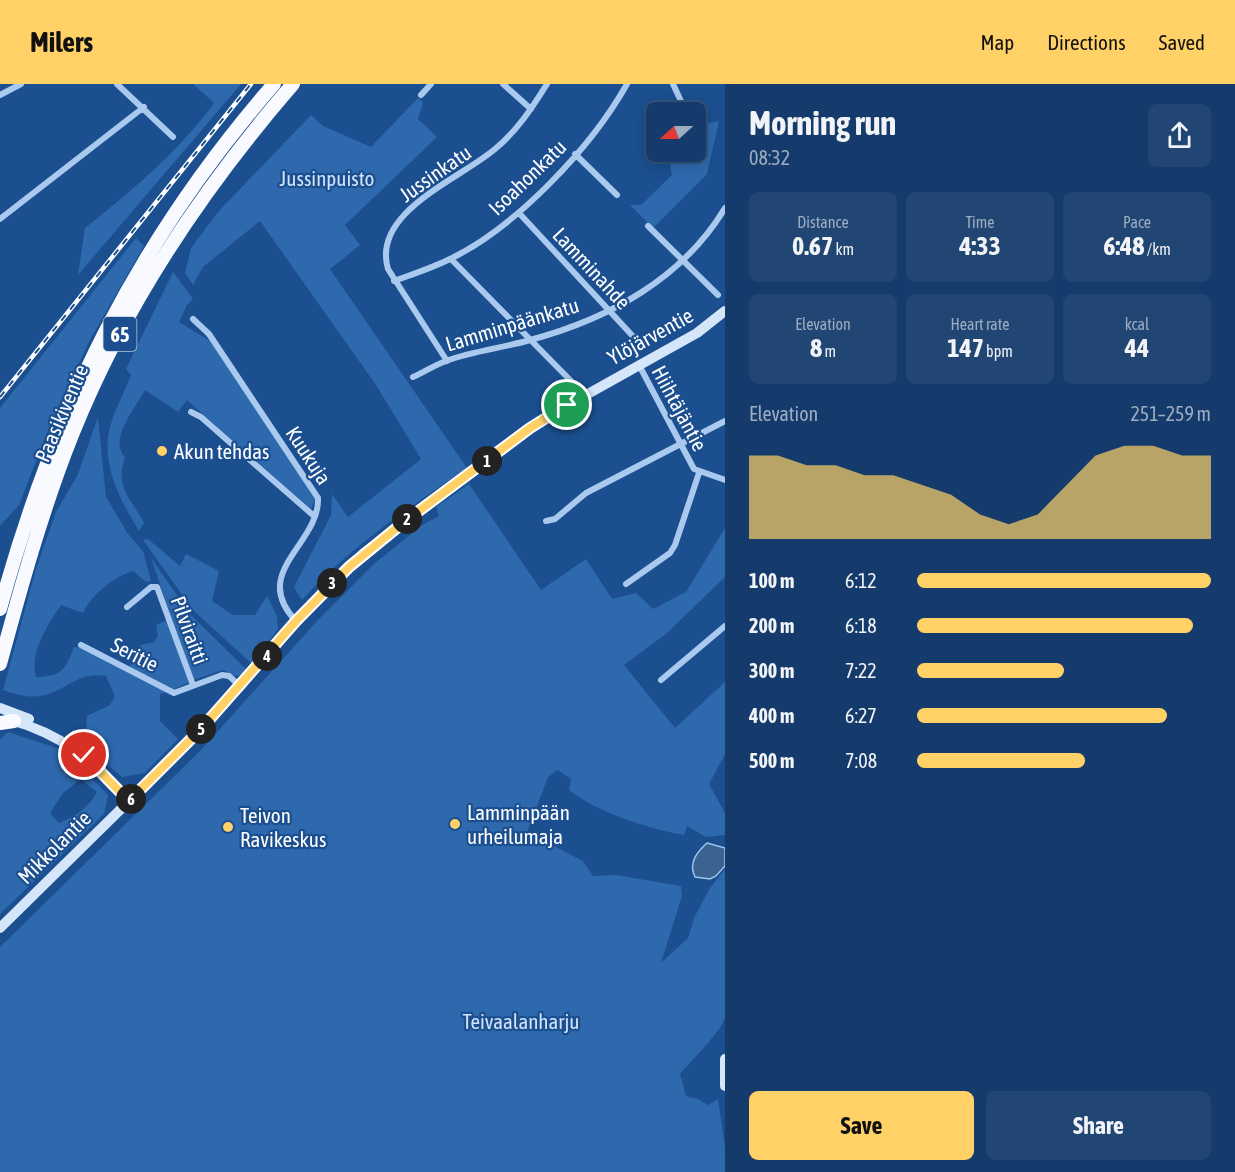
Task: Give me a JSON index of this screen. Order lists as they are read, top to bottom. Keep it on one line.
{"streets":{"highway":["65","Paasikiventie"],"main road":["Ylöjärventie","Mikkolantie"],"street":["Jussinkatu","Isoahonkatu","Lamminahde","Lamminpäänkatu","Hiihtäjäntie","Kuukuja","Pilviraitti","Seritie"]},"crossings":[["Jussinkatu","Isoahonkatu"],["Jussinkatu","Lamminpäänkatu"],["Isoahonkatu","Lamminahde"],["Lamminahde","Lamminpäänkatu"],["Ylöjärventie","Hiihtäjäntie"],["Ylöjärventie","Mikkolantie"],["Kuukuja","Mikkolantie"],["Pilviraitti","Seritie"]],"parks":["Jussinpuisto","Teivaalanharju"],"places":["Akun tehdas","Lamminpään urheilumaja","Teivon Ravikeskus"],"north":"left","page":{"header":"Milers","nav":["Map","Directions","Saved"],"heading":["Morning run","08:32"],"stats":[["Distance","0.67 km"],["Time","4:33"],["Pace","6:48 /km"],["Elevation","8 m"],["Heart rate","147 bpm"],["kcal","44"]],"chart":["Elevation","251–259 m"],"pins":["1","2","3","4","5","6"],"list":[{"name":"100 m","note":"6:12"},{"name":"200 m","note":"6:18"},{"name":"300 m","note":"7:22"},{"name":"400 m","note":"6:27"},{"name":"500 m","note":"7:08"}],"buttons":["Save","Share"]}}
